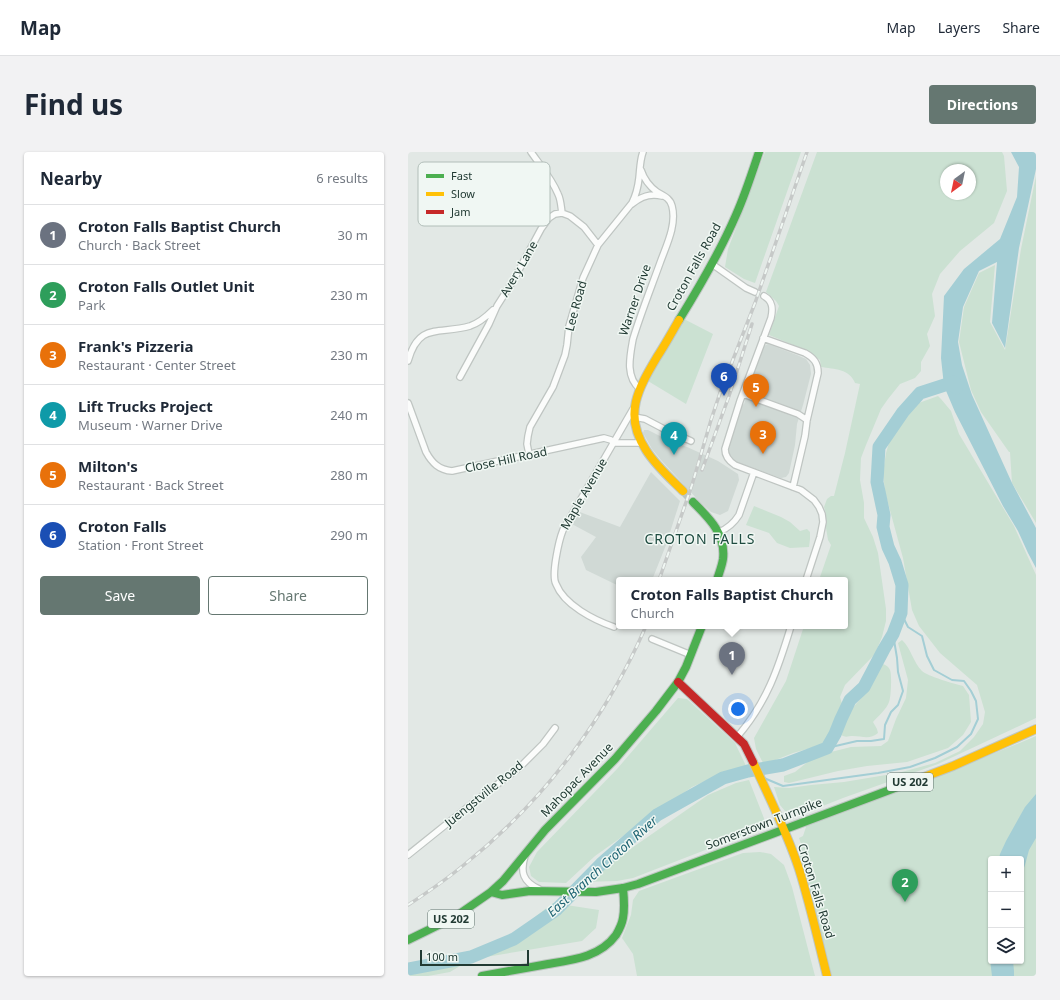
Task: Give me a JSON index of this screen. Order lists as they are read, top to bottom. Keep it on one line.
{"streets":{"main road":["Croton Falls Road","Mahopac Avenue","US 202","Somerstown Turnpike"],"street":["Avery Lane","Warner Drive","Lee Road","Close Hill Road","Maple Avenue","Juengstville Road"]},"crossings":[["Croton Falls Road","Warner Drive"],["Croton Falls Road","Mahopac Avenue"],["Croton Falls Road","Somerstown Turnpike"],["Lee Road","Close Hill Road"],["Close Hill Road","Maple Avenue"],["Mahopac Avenue","US 202"],["Mahopac Avenue","Somerstown Turnpike"],["US 202","Somerstown Turnpike"]],"districts":["CROTON FALLS"],"water":["East Branch Croton River"],"legend":["Fast","Slow","Jam"],"scale_bar":"100 m","north":"bottom left","page":{"header":"Map","nav":["Map","Layers","Share"],"title":"Find us","buttons":["Directions",["Save","Share"]],"heading":["Nearby","6 results"],"list":[{"mark":"1","name":"Croton Falls Baptist Church","note":"Church · Back Street","value":"30 m"},{"mark":"2","name":"Croton Falls Outlet Unit","note":"Park","value":"230 m"},{"mark":"3","name":"Frank's Pizzeria","note":"Restaurant · Center Street","value":"230 m"},{"mark":"4","name":"Lift Trucks Project","note":"Museum · Warner Drive","value":"240 m"},{"mark":"5","name":"Milton's","note":"Restaurant · Back Street","value":"280 m"},{"mark":"6","name":"Croton Falls","note":"Station · Front Street","value":"290 m"}],"pins":["6","5","3","4","1","2"],"popup":["Croton Falls Baptist Church","Church"],"map_buttons":["+","−"],"scale":"100 m"}}
